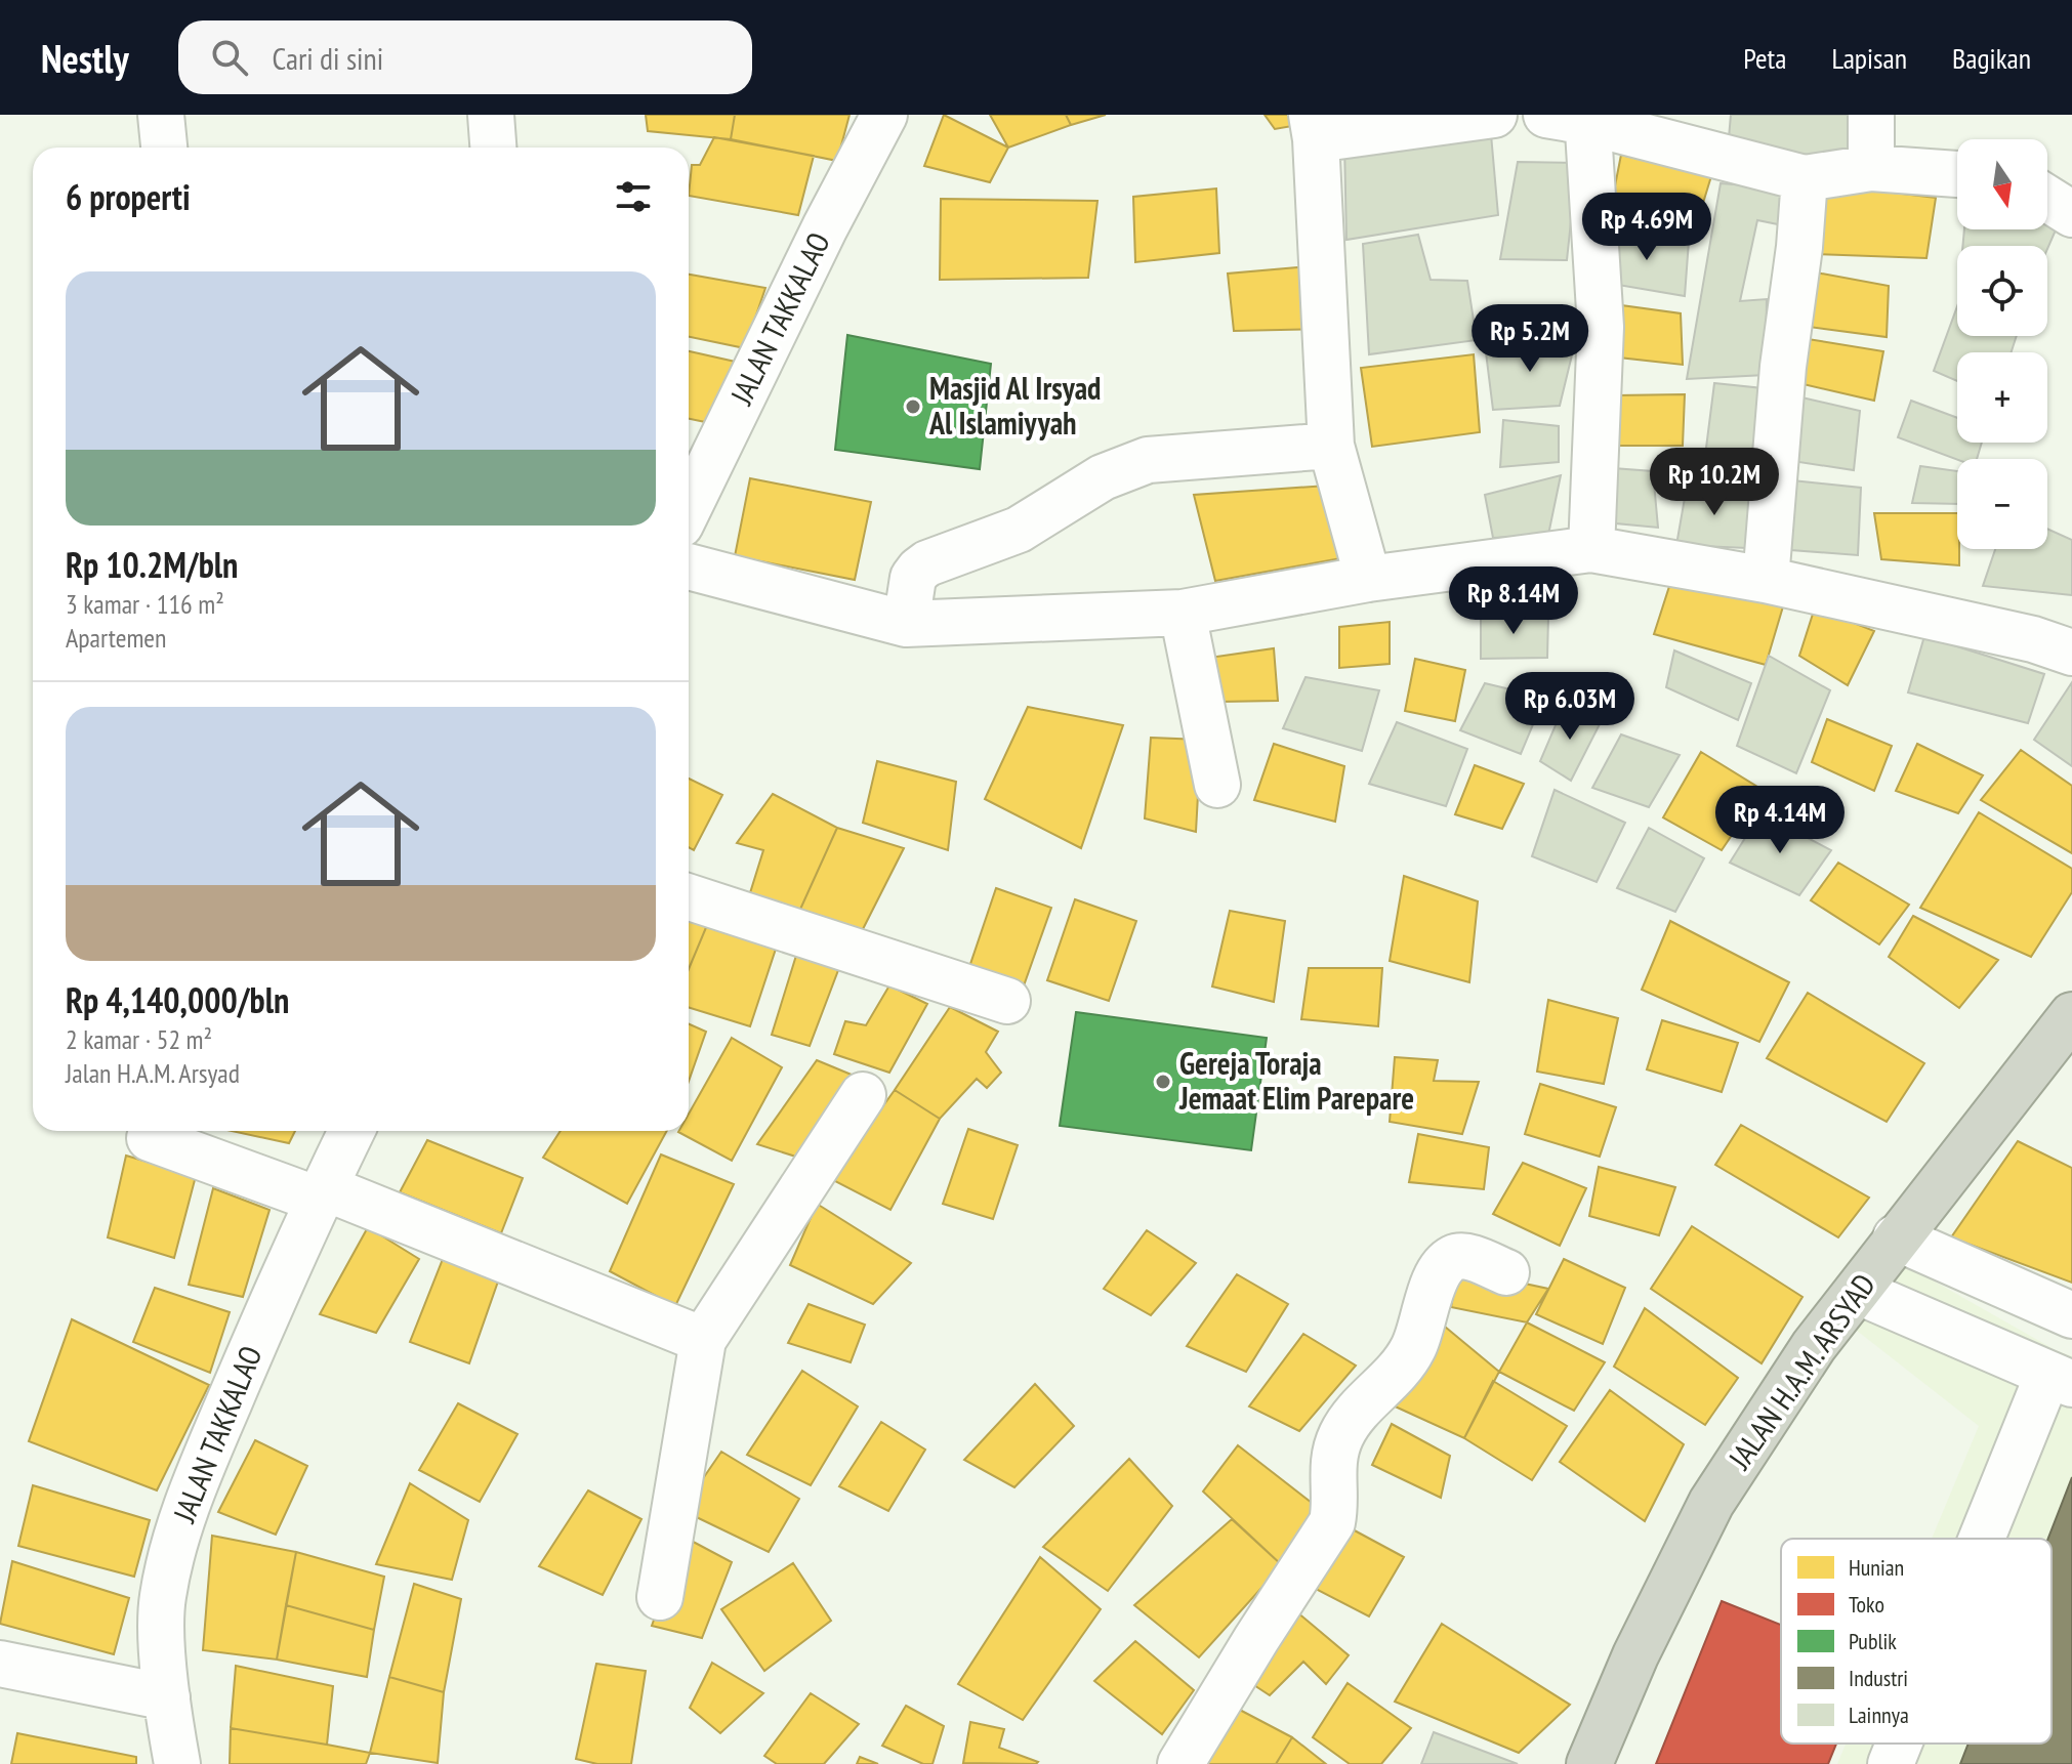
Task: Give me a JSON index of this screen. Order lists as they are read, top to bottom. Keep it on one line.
{"streets":{"highway":["JALAN H.A.M. ARSYAD"],"street":["JALAN TAKKALAO"]},"places":["Masjid Al Irsyad Al Islamiyyah","Gereja Toraja Jemaat Elim Parepare"],"legend":["Hunian","Toko","Publik","Industri","Lainnya"],"north":"bottom","page":{"header":"Nestly","search":"Cari di sini","nav":["Peta","Lapisan","Bagikan"],"map_buttons":["+","−"],"heading":"6 properti","price":["Rp 4.69M","Rp 5.2M","Rp 10.2M","Rp 8.14M","Rp 6.03M","Rp 4.14M"],"list":[{"name":"Rp 10.2M/bln","note":"3 kamar · 116 m² · Apartemen"},{"name":"Rp 4,140,000/bln","note":"2 kamar · 52 m² · Jalan H.A.M. Arsyad"}]}}
